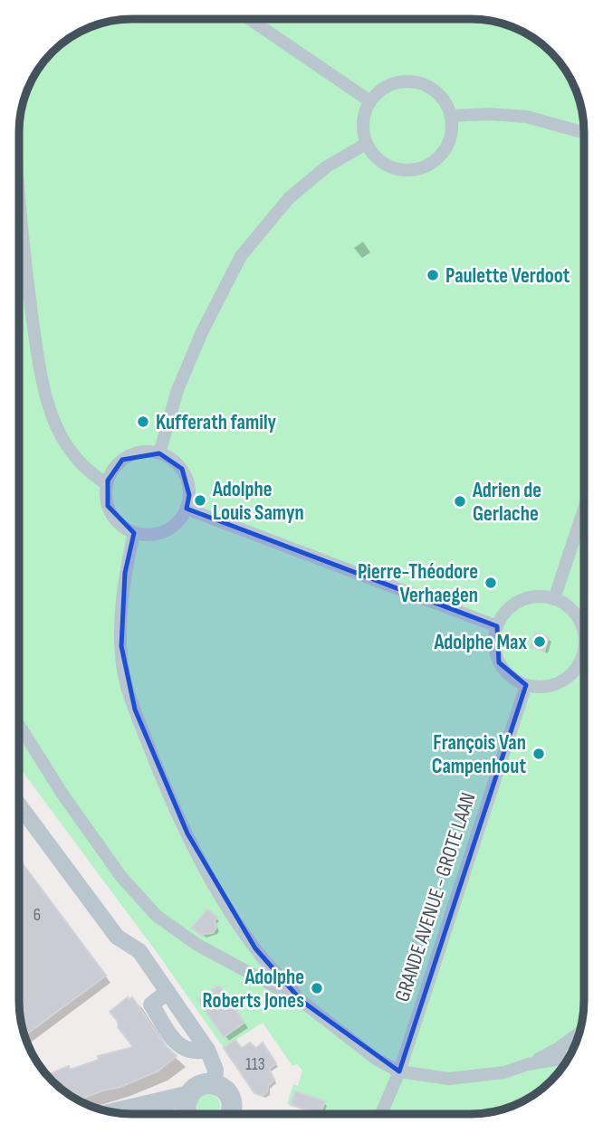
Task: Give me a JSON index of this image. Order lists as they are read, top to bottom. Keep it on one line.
{"streets":{"street":["GRANDE AVENUE - GROTE LAAN"]},"places":["Paulette Verdoot","Kufferath family","Adolphe Louis Samyn","Adrien de Gerlache","Pierre-Théodore Verhaegen","Adolphe Max","François Van Campenhout","Adolphe Roberts Jones"],"house_numbers":["6","113"]}
